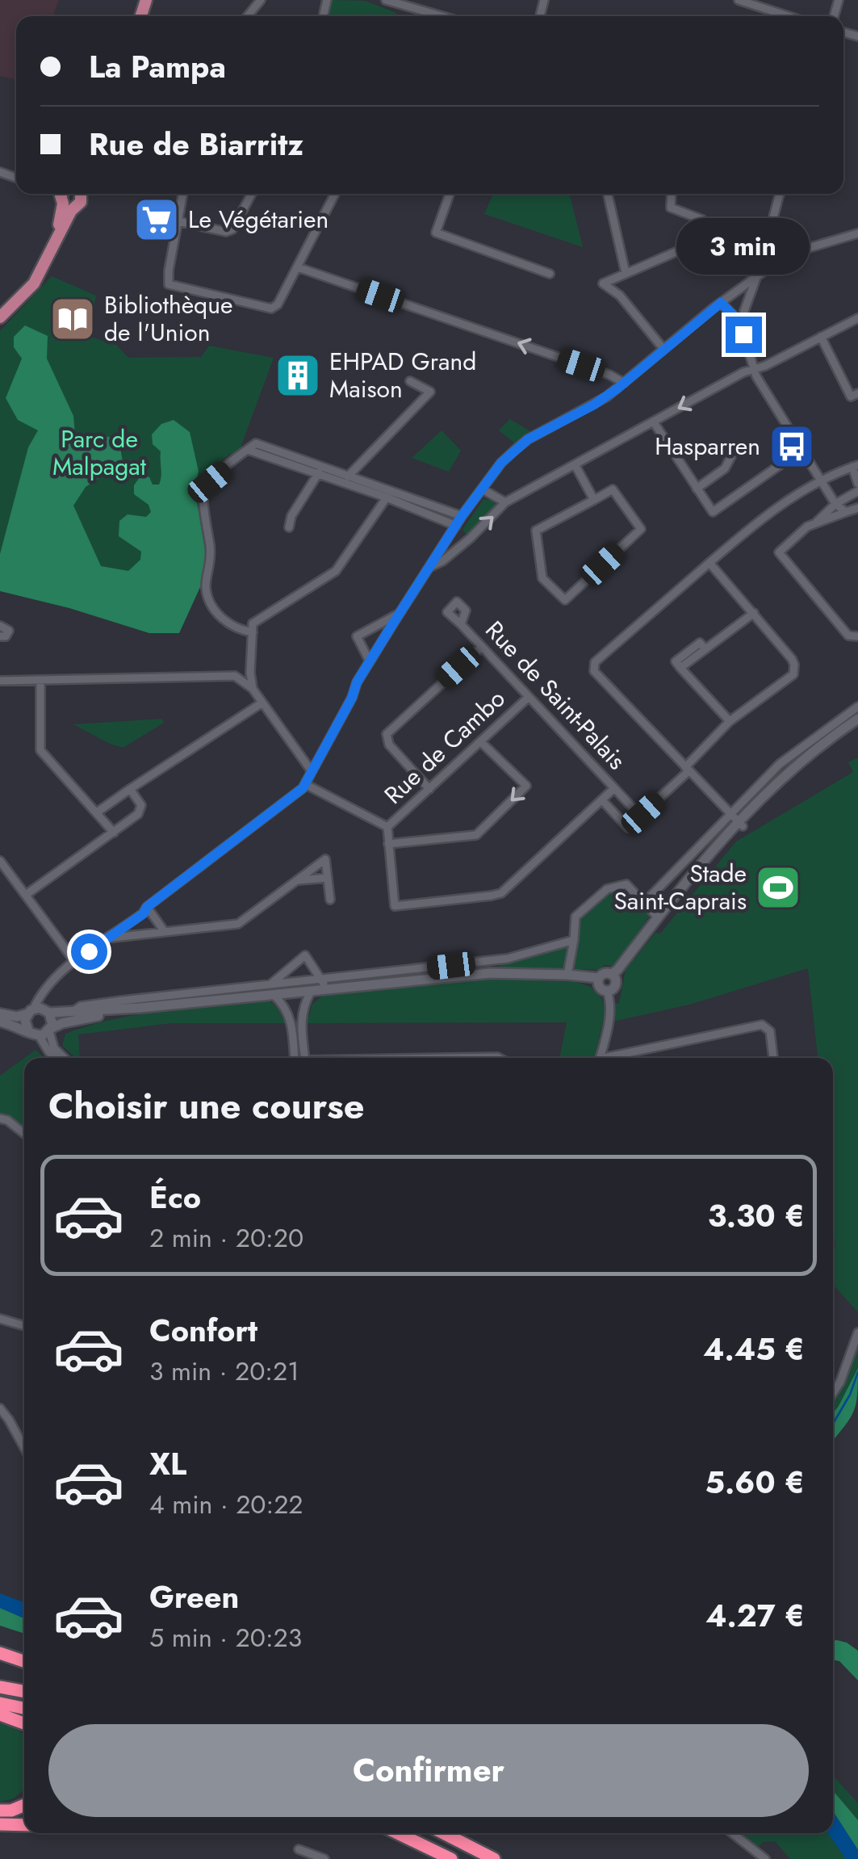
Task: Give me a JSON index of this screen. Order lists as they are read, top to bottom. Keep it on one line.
{"streets":{"street":["Rue de Saint-Palais","Rue de Cambo"]},"crossings":[["Rue de Saint-Palais","Rue de Cambo"]],"parks":["Parc de Malpagat"],"places":{"supermarket":["Le Végétarien"],"library":["Bibliothèque de l'Union"],"building":["EHPAD Grand Maison"],"bus stop":["Hasparren"],"sports":["Stade Saint-Caprais"]},"page":{"banner":["La Pampa","Rue de Biarritz"],"bubble":"3 min","heading":"Choisir une course","list":[{"name":"Éco","note":"2 min · 20:20","value":"3.30 €"},{"name":"Confort","note":"3 min · 20:21","value":"4.45 €"},{"name":"XL","note":"4 min · 20:22","value":"5.60 €"},{"name":"Green","note":"5 min · 20:23","value":"4.27 €"}],"buttons":"Confirmer"}}
